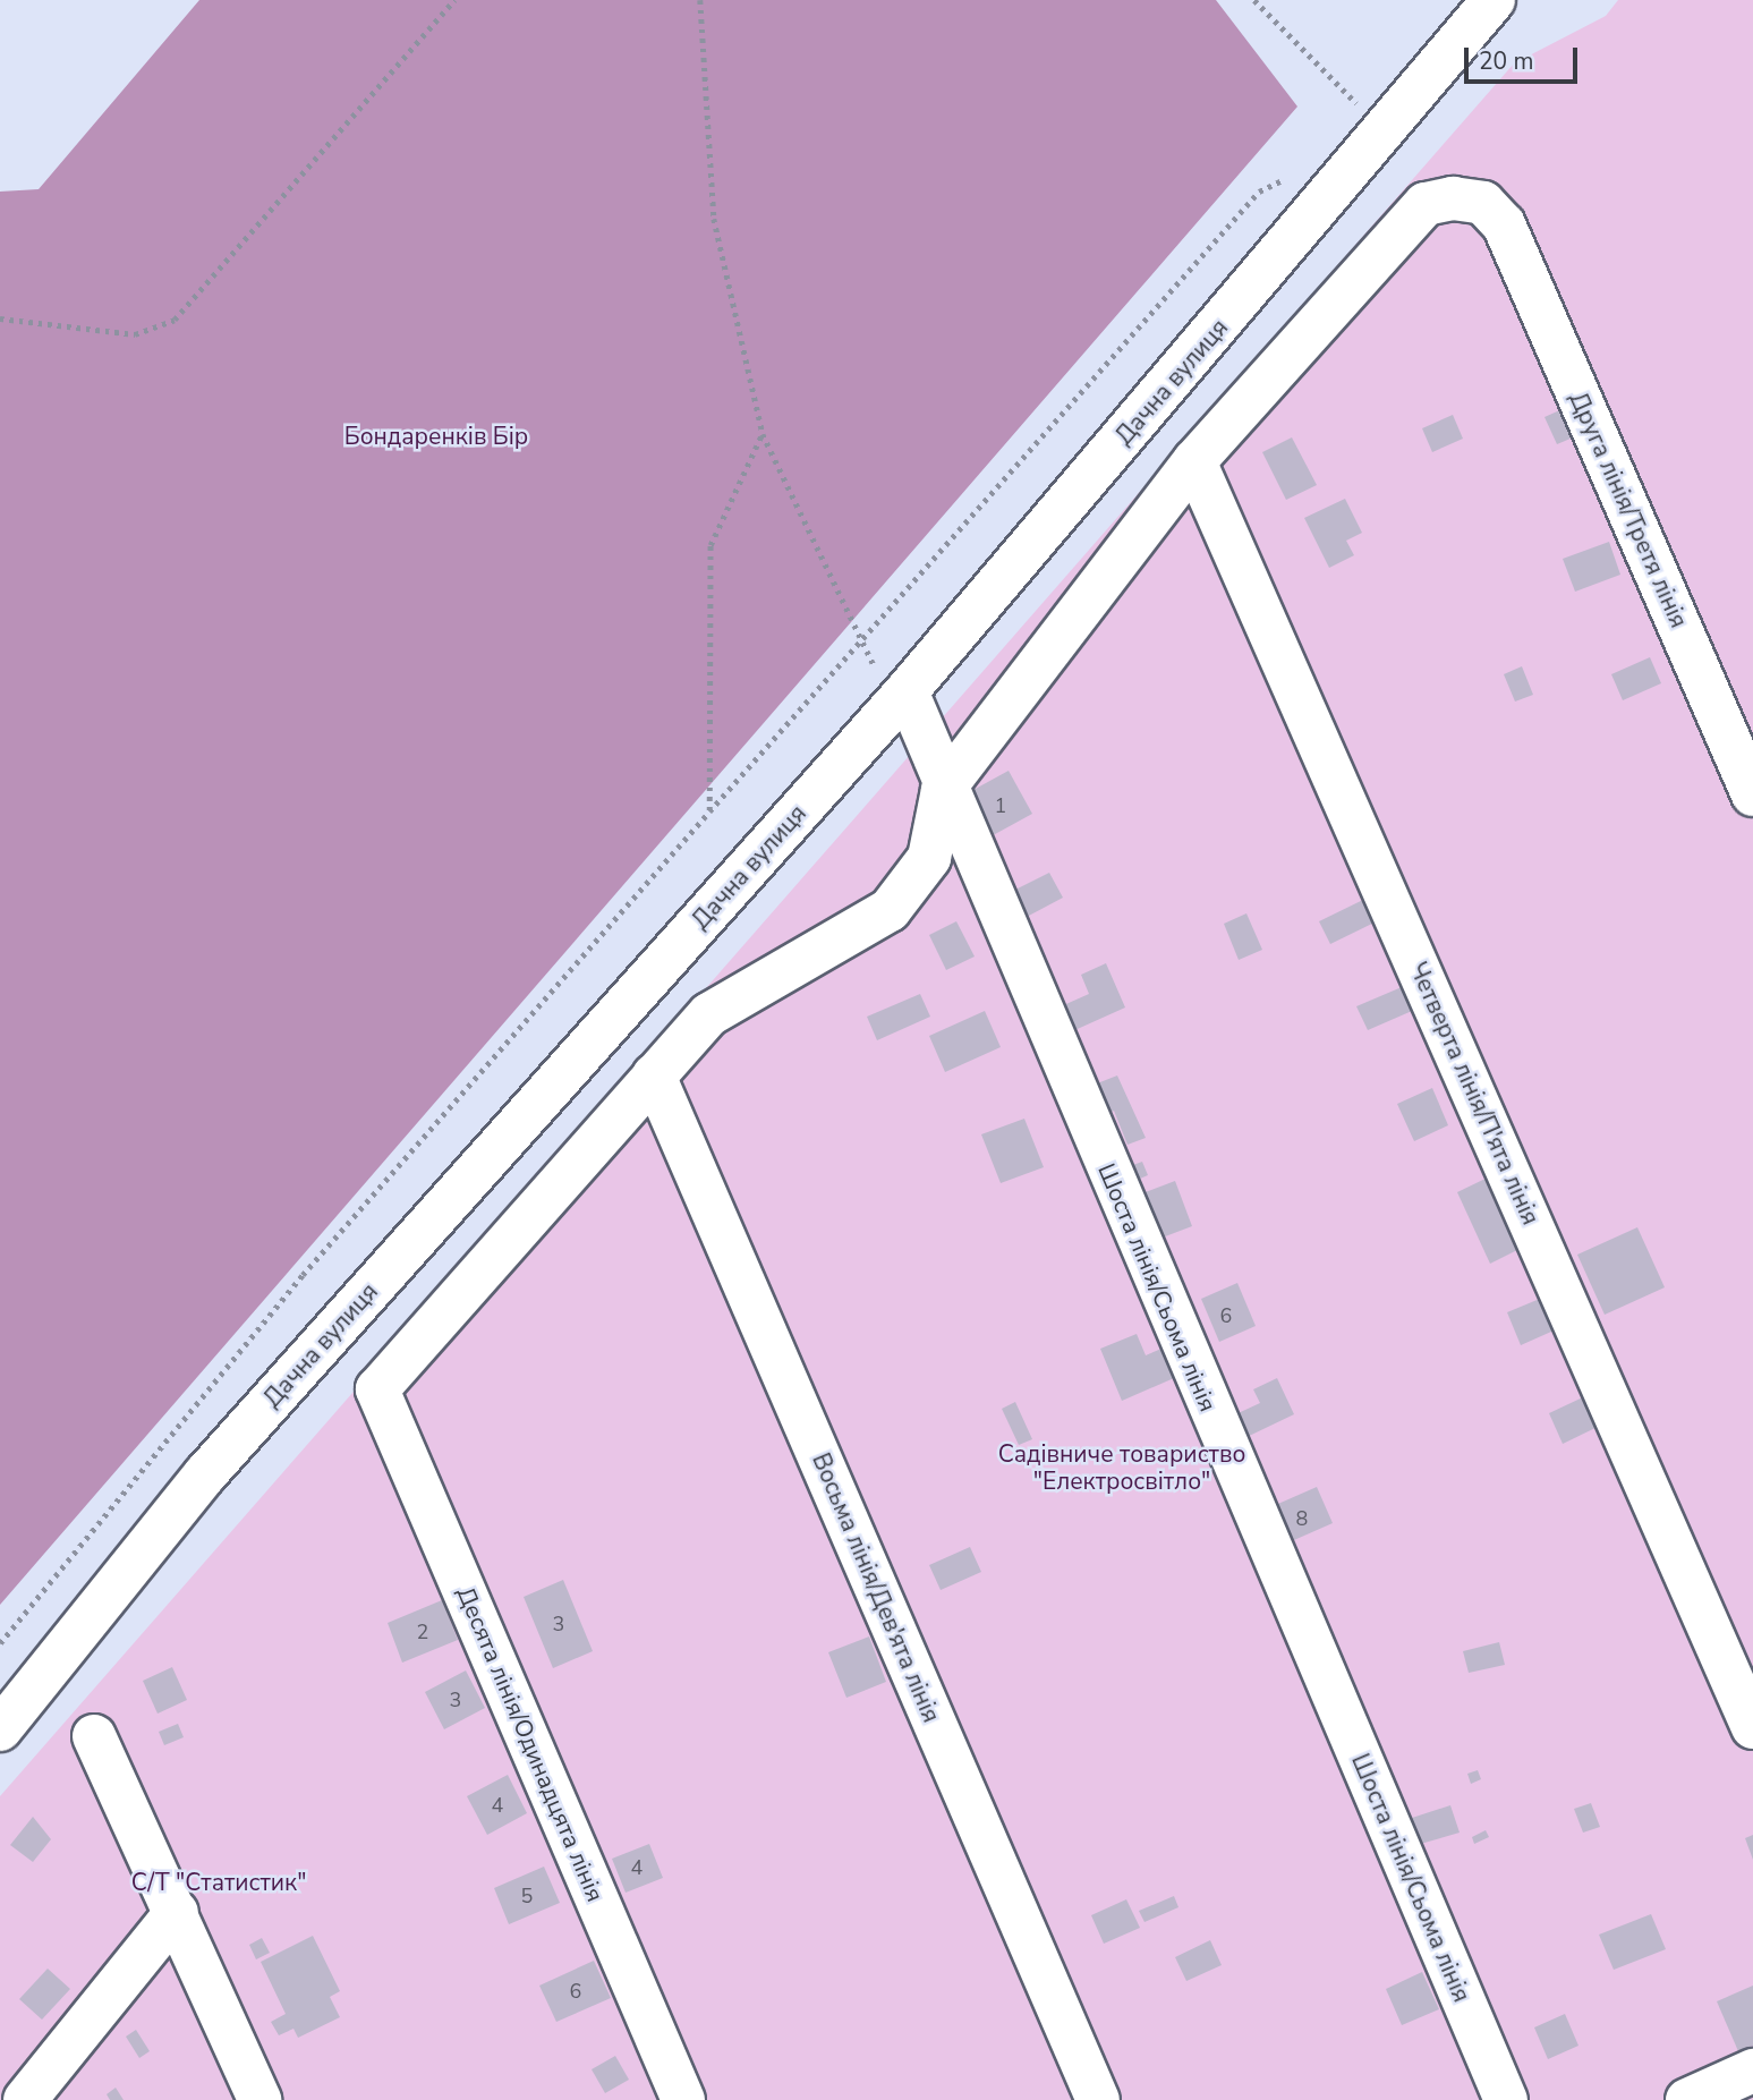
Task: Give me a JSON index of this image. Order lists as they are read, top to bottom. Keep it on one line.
{"streets":{"street":["Дачна вулиця","Друга лінія/Третя лінія","Четверта лінія/П'ята лінія","Шоста лінія/Сьома лінія","Восьма лінія/Дев'ята лінія","Десята лінія/Одинадцята лінія"]},"crossings":[["Дачна вулиця","Шоста лінія/Сьома лінія"],["Друга лінія/Третя лінія","Четверта лінія/П'ята лінія"],["Восьма лінія/Дев'ята лінія","Десята лінія/Одинадцята лінія"]],"parks":["Бондаренків Бір","Садівниче товариство \"Електросвітло\"","С/Т \"Статистик\""],"house_numbers":["1","6","8","3","2","3","4","4","5","6"],"scale_bar":"20 m"}
